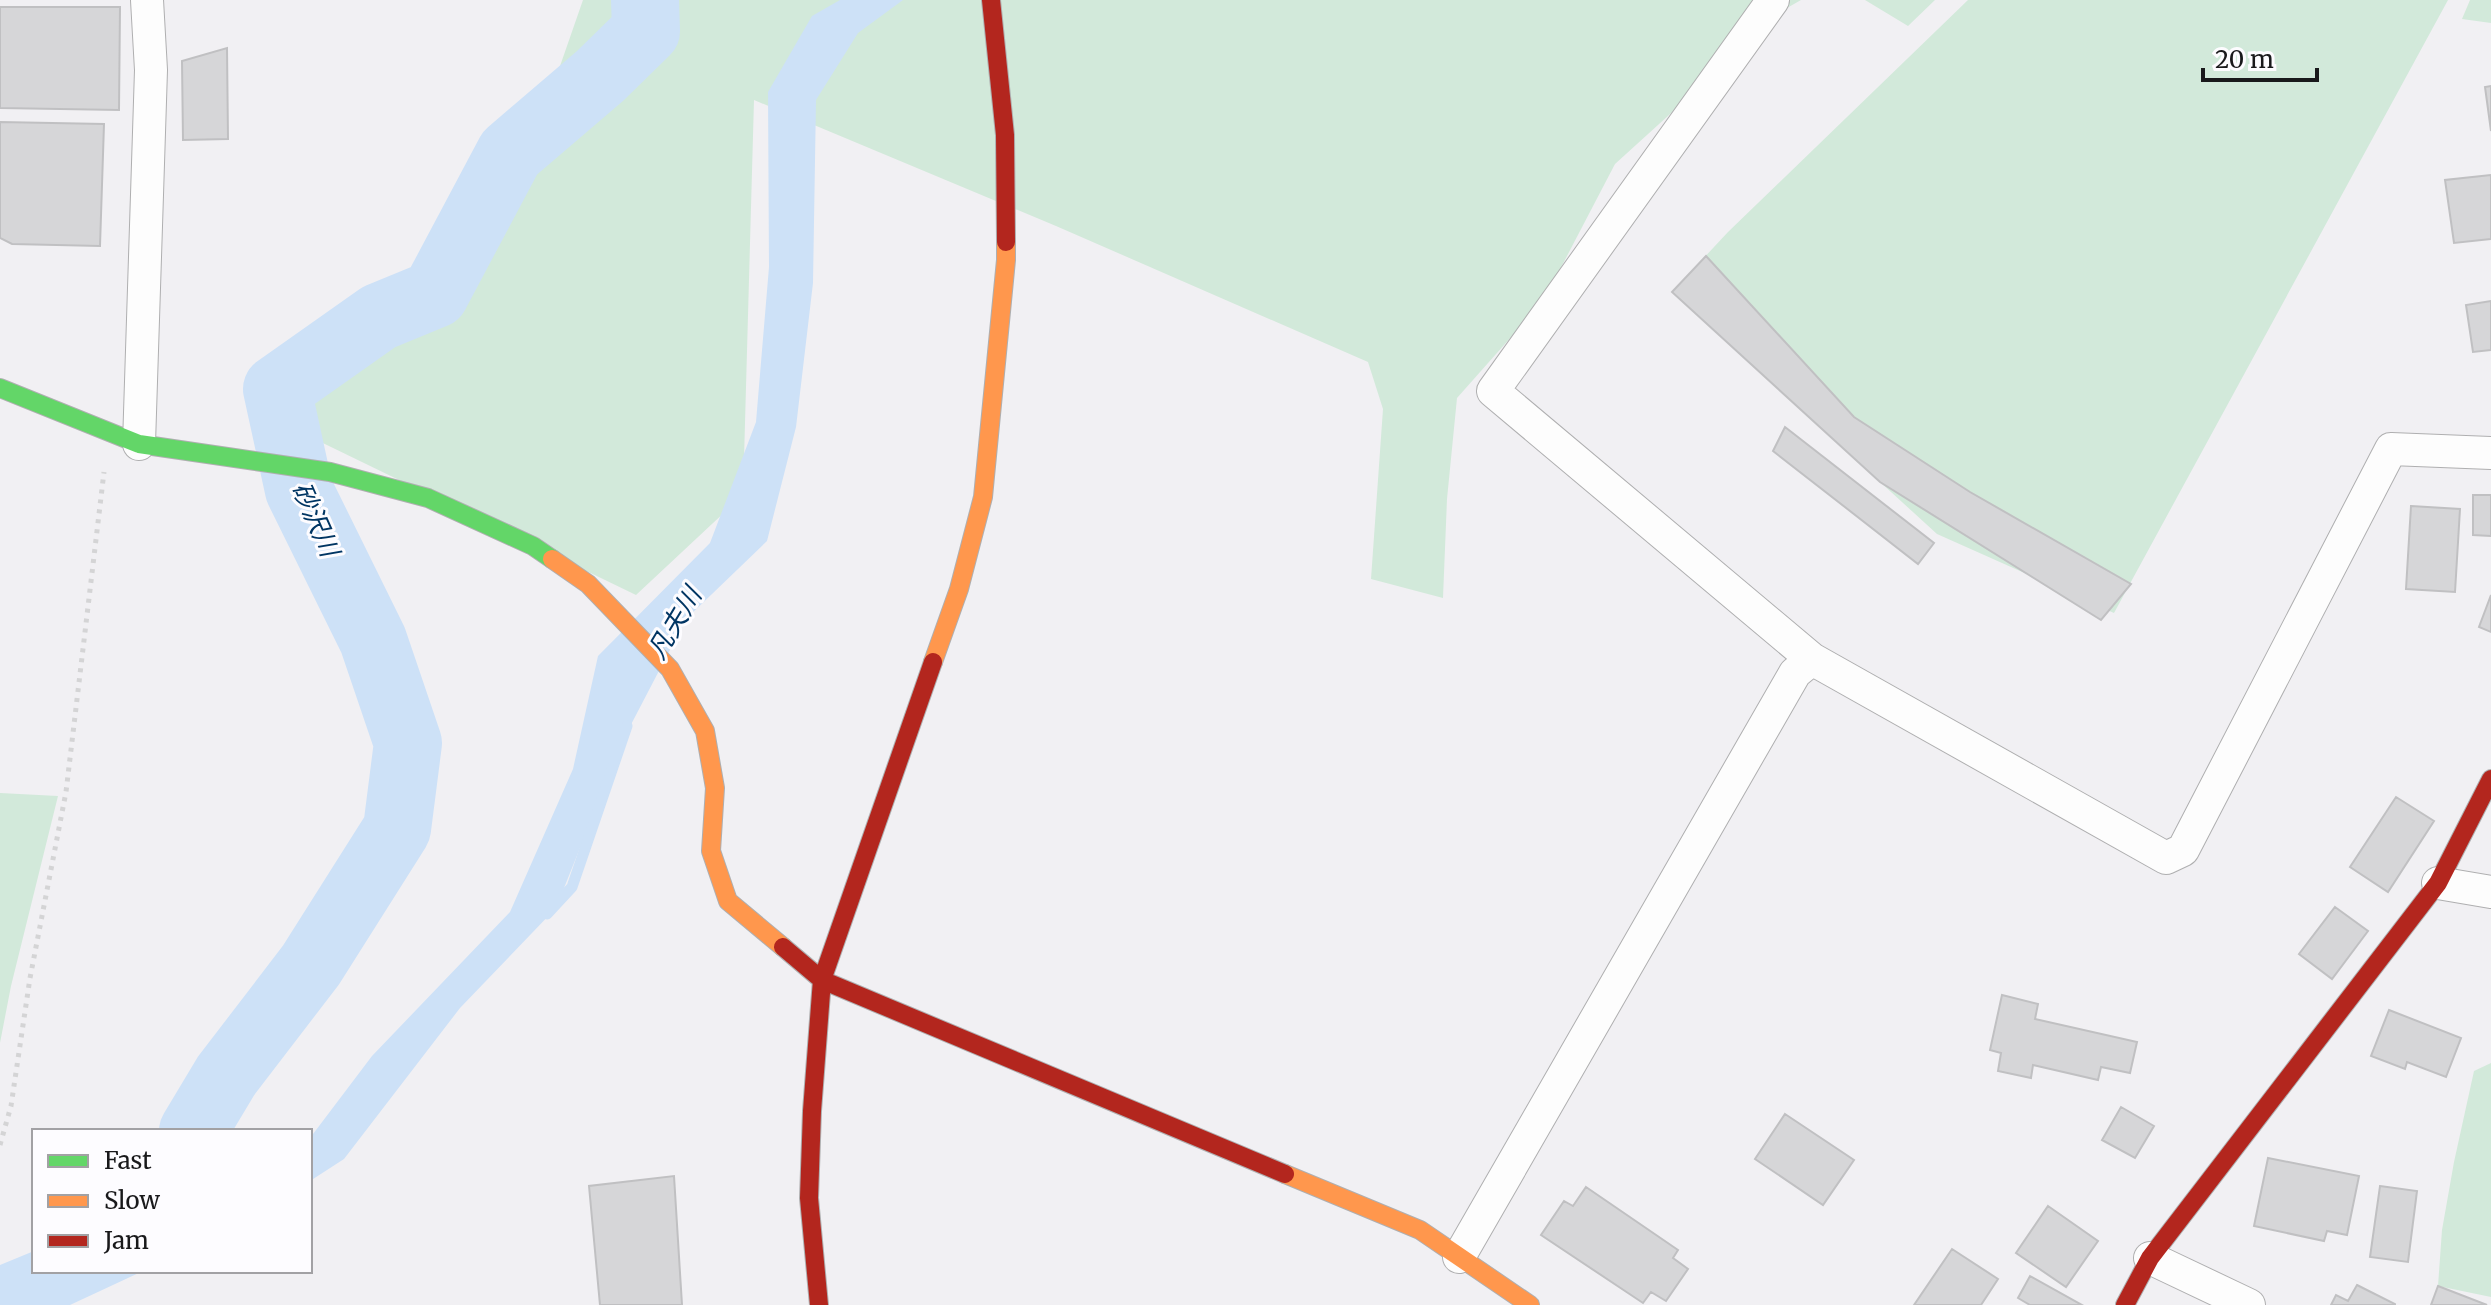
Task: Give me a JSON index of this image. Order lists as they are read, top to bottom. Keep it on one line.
{"water":["砂沢川","凡夫川"],"legend":["Fast","Slow","Jam"],"scale_bar":"20 m"}
